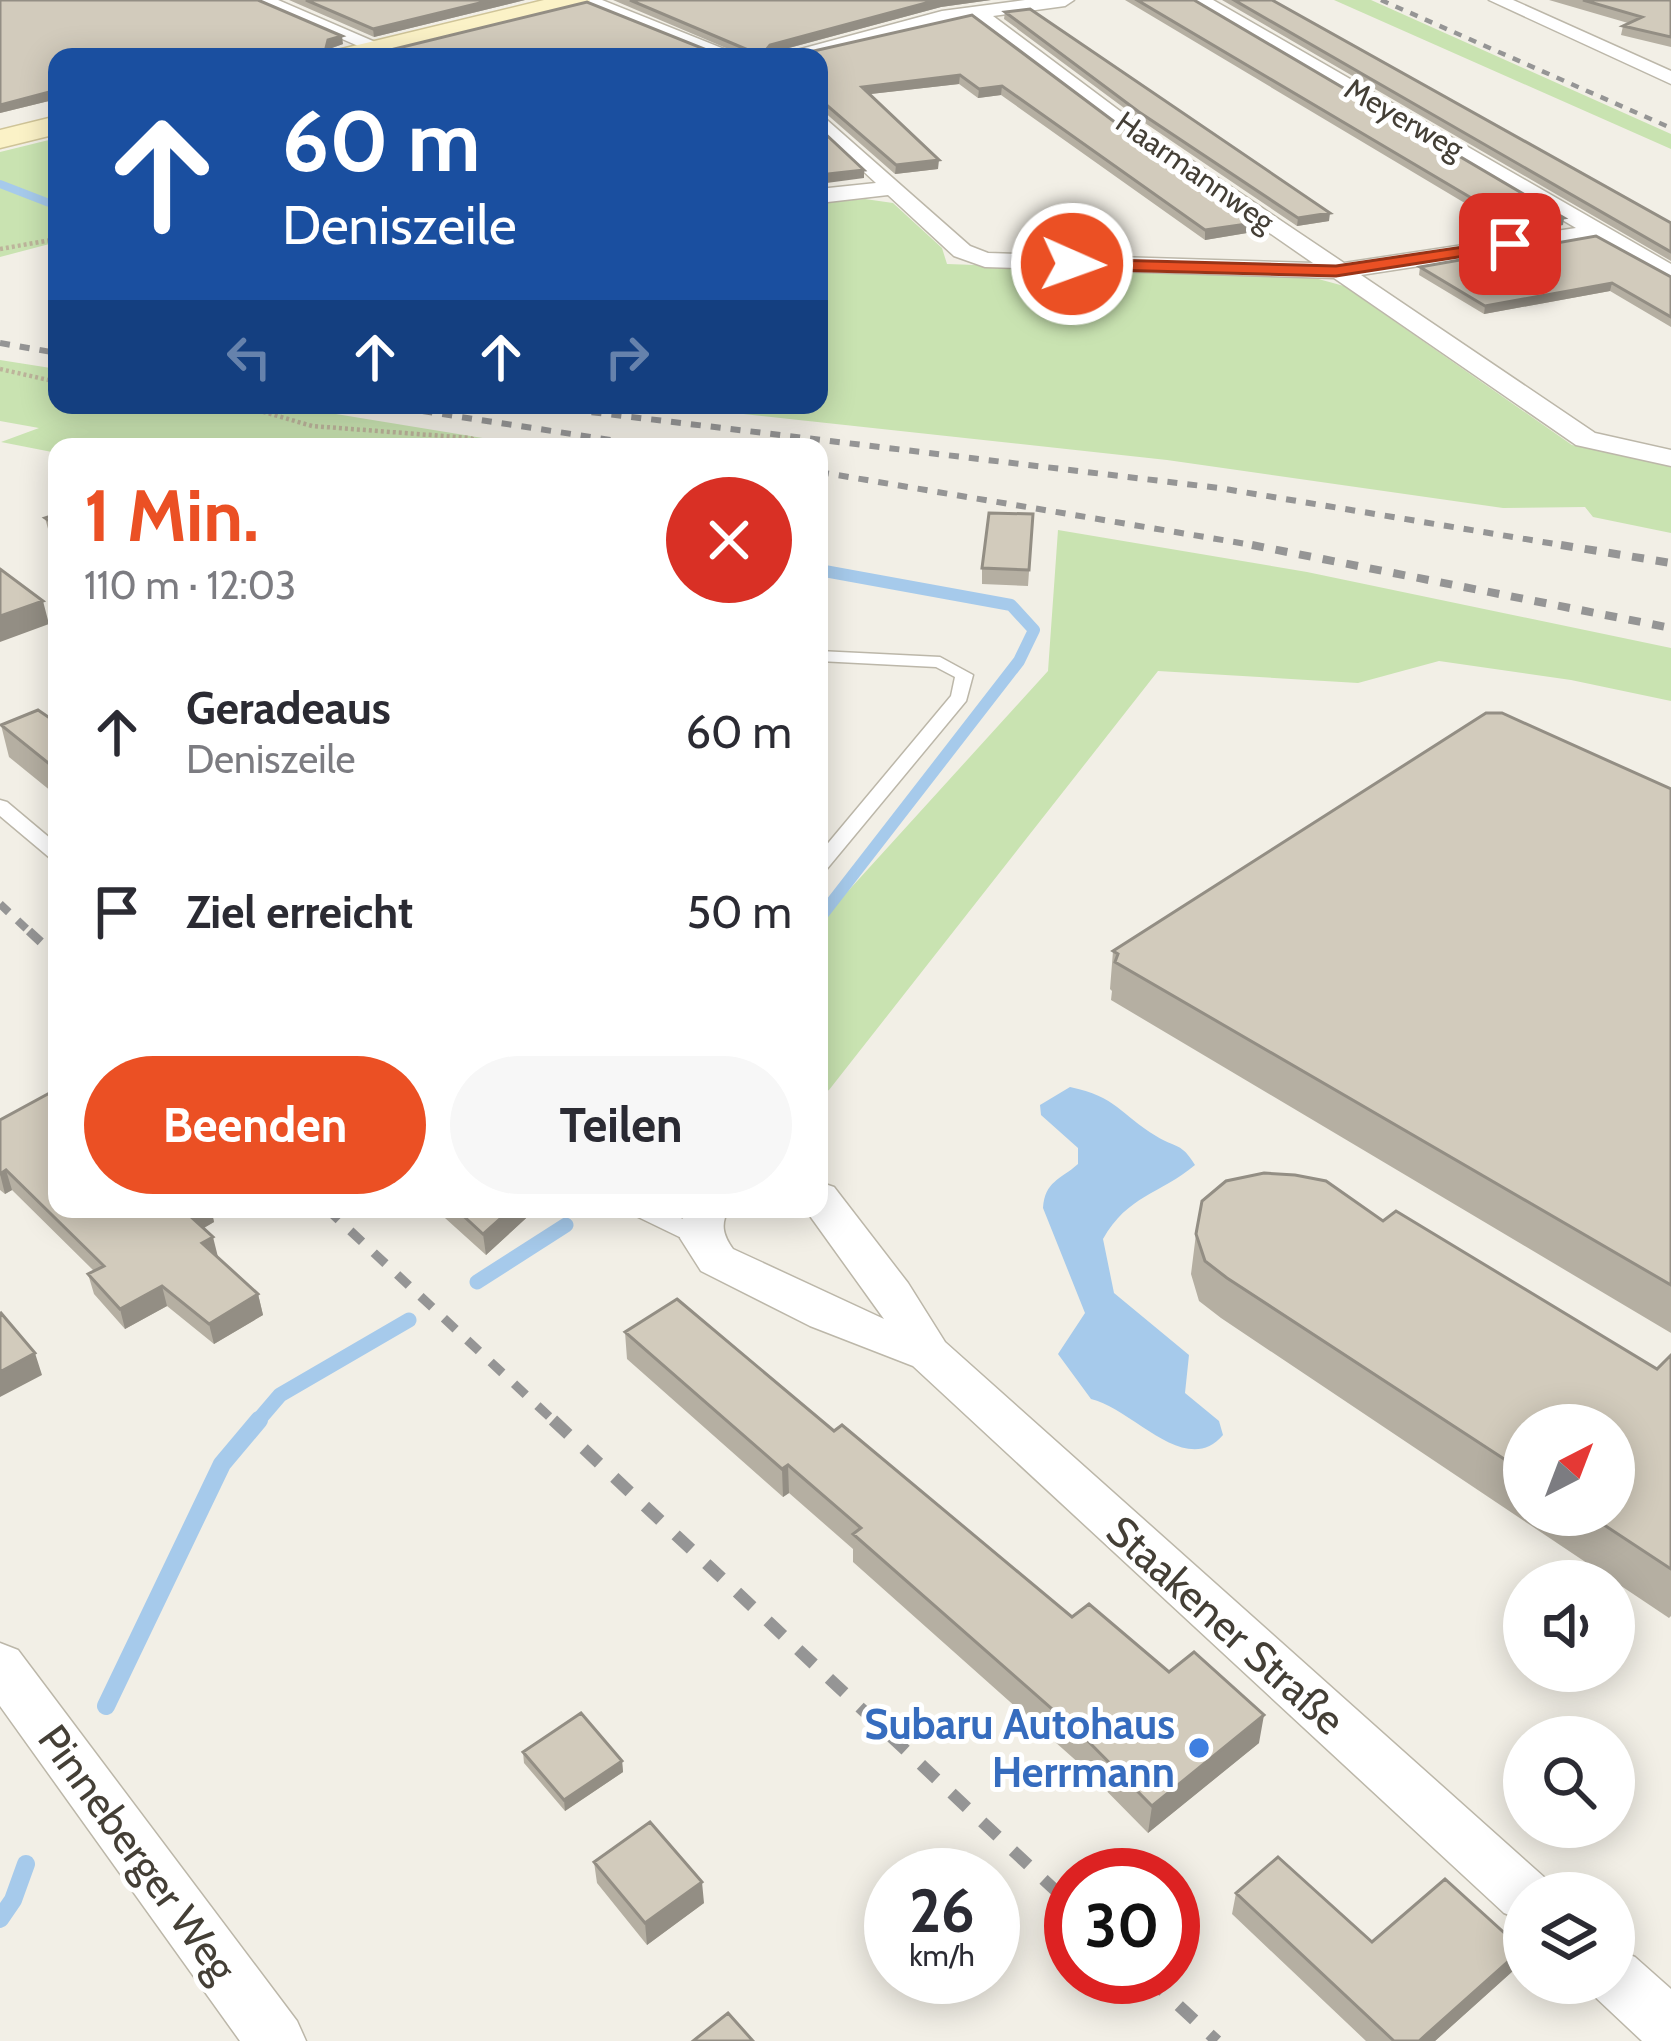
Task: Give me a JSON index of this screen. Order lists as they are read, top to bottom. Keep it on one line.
{"streets":{"street":["Meyerweg","Haarmannweg","Staakener Straße","Pinneberger Weg"]},"places":["Subaru Autohaus Herrmann"],"north":"top right","page":{"turn":["60 m","Deniszeile"],"heading":["1 Min.","110 m · 12:03"],"list":[{"name":"Geradeaus","note":"Deniszeile","value":"60 m"},{"name":"Ziel erreicht","value":"50 m"}],"buttons":["Beenden","Teilen"],"speed":"26 km/h","limit":"30"}}
